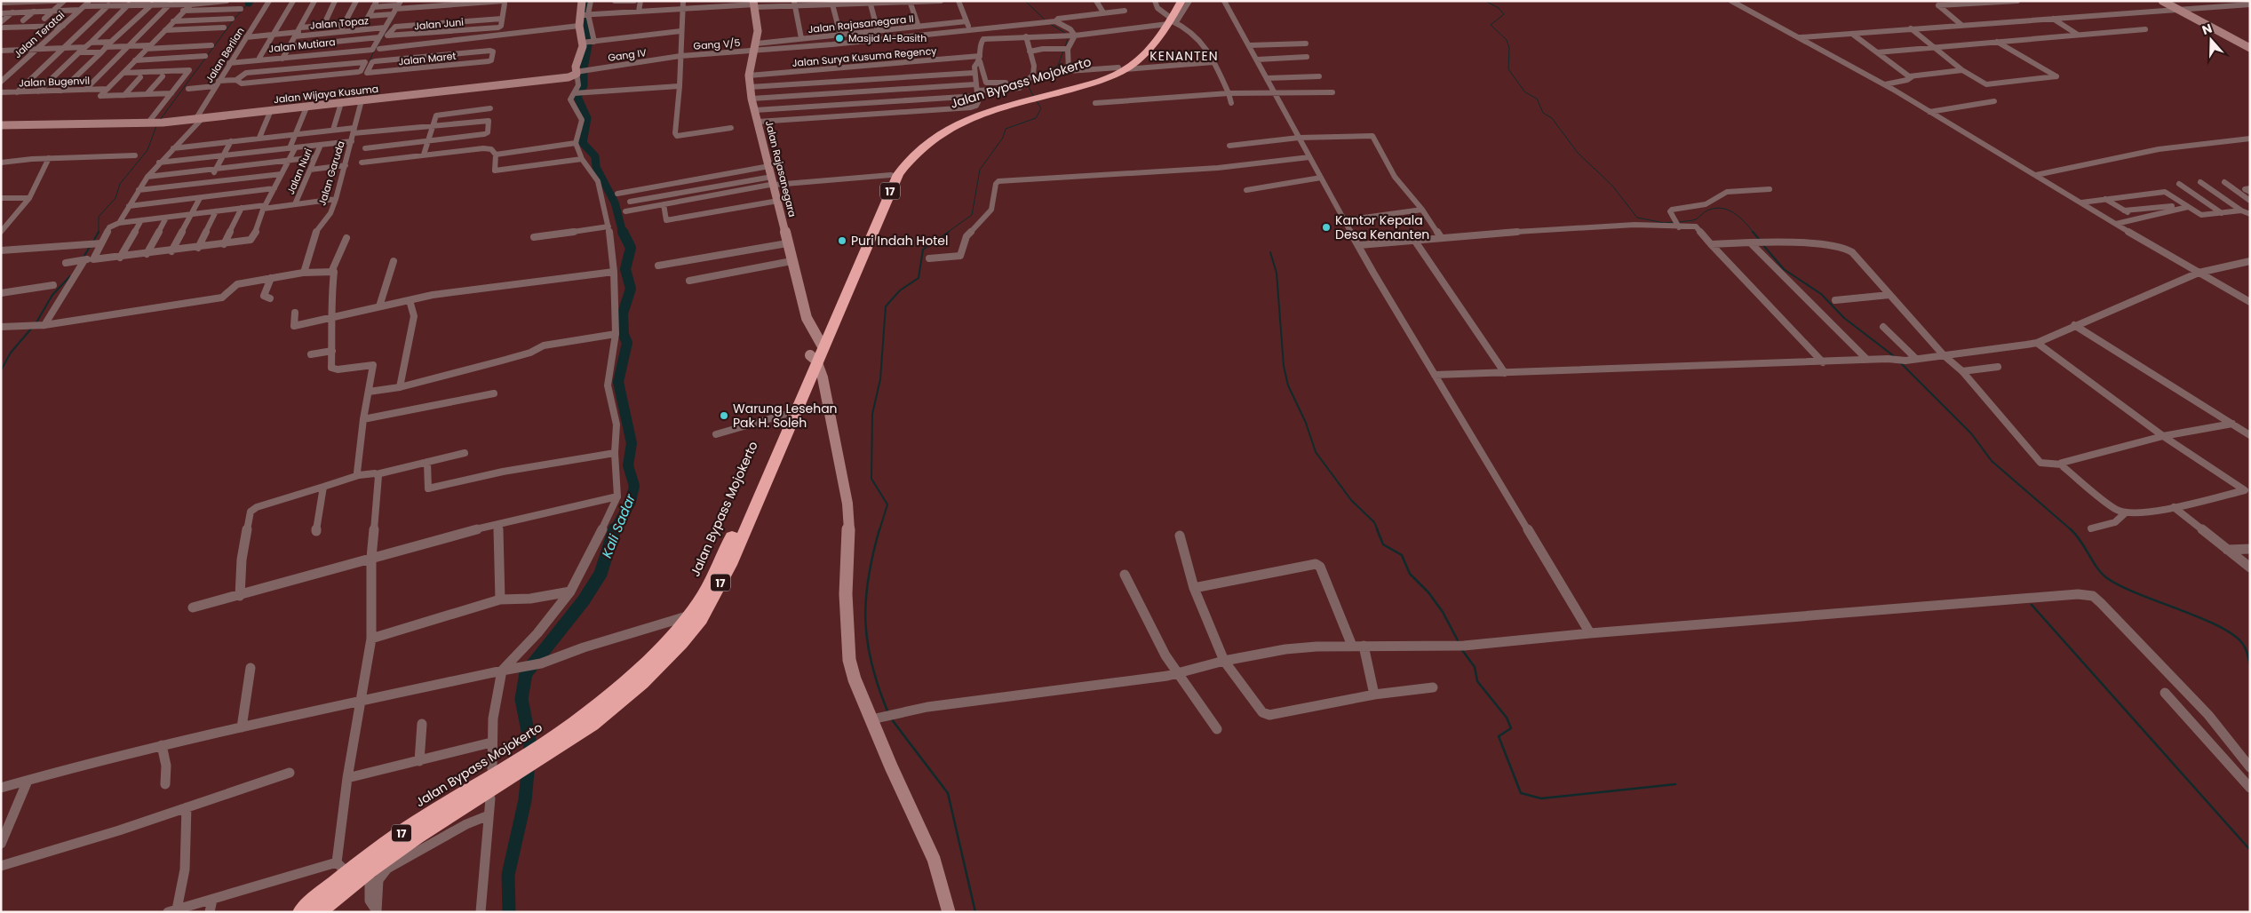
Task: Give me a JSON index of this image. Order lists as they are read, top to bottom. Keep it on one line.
{"streets":{"highway":["Jalan Bypass Mojokerto","17"],"street":["Jalan Topaz","Jalan Juni","Jalan Rajasanegara II","Jalan Teratai","Gang V/5","Jalan Mutiara","Jalan Berlian","Gang IV","Jalan Surya Kusuma Regency","Jalan Maret","Jalan Bugenvil","Jalan Wijaya Kusuma","Jalan Rajasanegara","Jalan Nuri","Jalan Garuda"]},"crossings":[["Jalan Topaz","Jalan Juni"],["Jalan Rajasanegara II","Gang V/5"],["Jalan Rajasanegara II","Jalan Rajasanegara"],["Gang V/5","Gang IV"],["Gang V/5","Jalan Rajasanegara"],["Jalan Mutiara","Jalan Berlian"],["Jalan Berlian","Jalan Wijaya Kusuma"],["Gang IV","Jalan Wijaya Kusuma"],["Jalan Surya Kusuma Regency","Jalan Rajasanegara"],["Jalan Bypass Mojokerto","Jalan Rajasanegara"],["Jalan Wijaya Kusuma","Jalan Garuda"]],"districts":["KENANTEN"],"water":["Kali Sadar"],"places":["Masjid Al-Basith","Kantor Kepala Desa Kenanten","Puri Indah Hotel","Warung Lesehan Pak H. Soleh"],"north":"top"}
